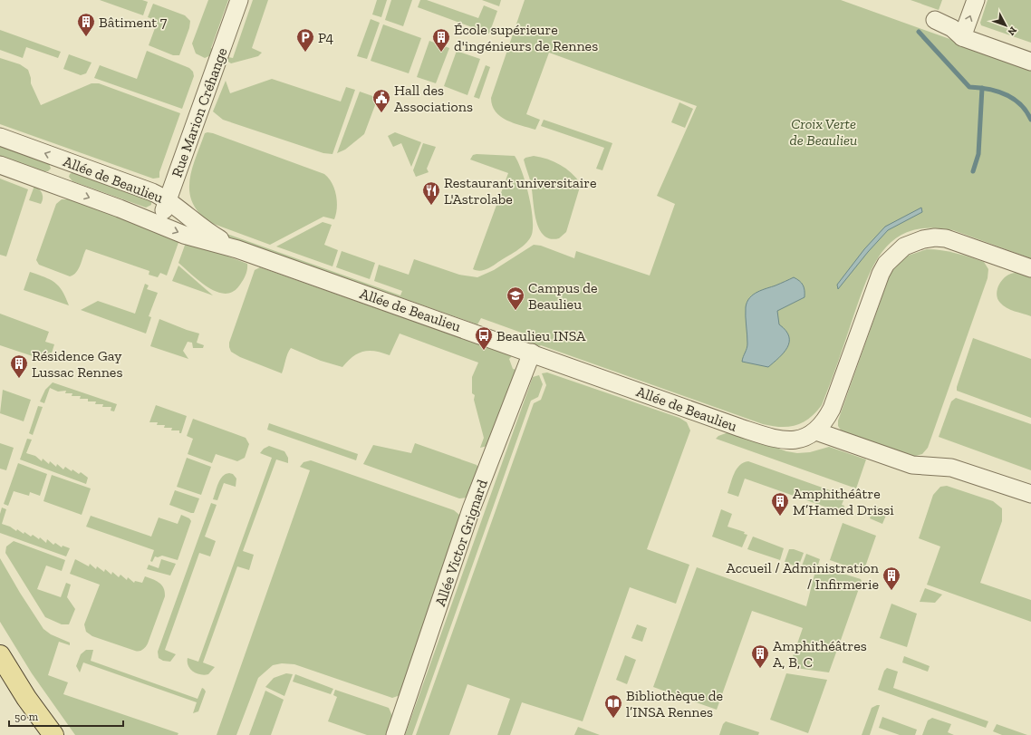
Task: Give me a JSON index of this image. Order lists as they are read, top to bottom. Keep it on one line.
{"streets":{"street":["Rue Marion Créhange","Allée de Beaulieu","Allée Victor Grignard"]},"crossings":[["Rue Marion Créhange","Allée de Beaulieu"],["Allée de Beaulieu","Allée Victor Grignard"]],"parks":["Croix Verte de Beaulieu"],"places":{"building":["Bâtiment 7","École supérieure d'ingénieurs de Rennes","Résidence Gay Lussac Rennes","Amphithéâtre M’Hamed Drissi","Accueil / Administration / Infirmerie","Amphithéâtres A, B, C"],"parking":["P4"],"public building":["Hall des Associations"],"restaurant":["Restaurant universitaire L'Astrolabe"],"school or university":["Campus de Beaulieu"],"bus stop":["Beaulieu INSA"],"library":["Bibliothèque de l’INSA Rennes"]},"scale_bar":"50 m","north":"bottom right"}
